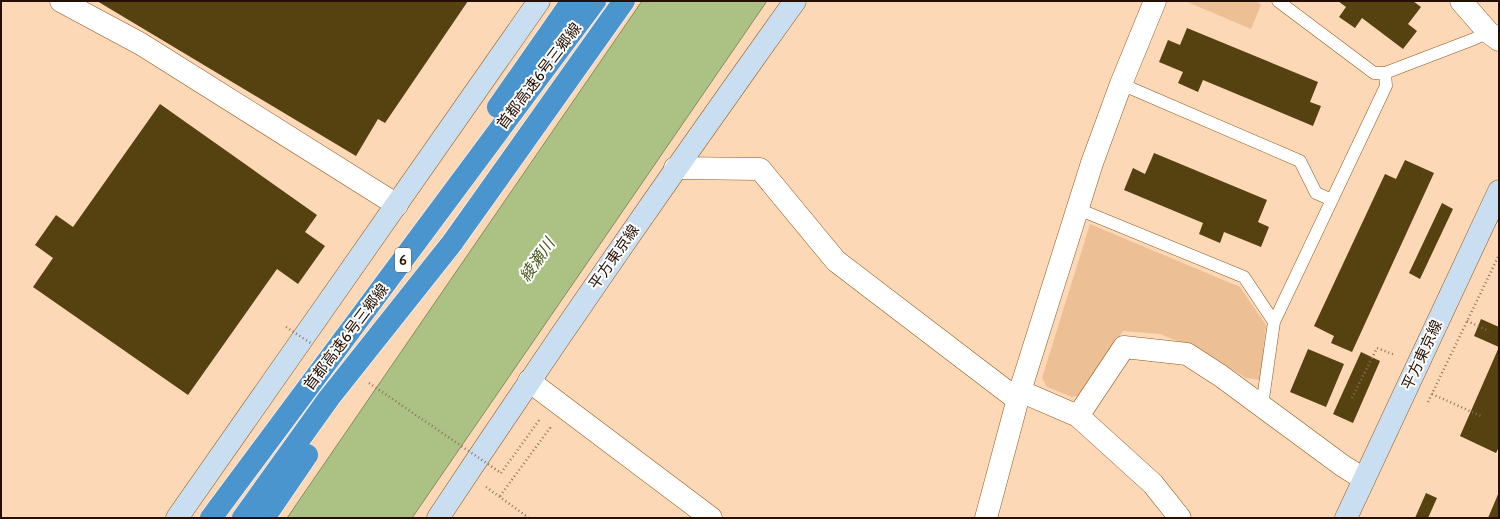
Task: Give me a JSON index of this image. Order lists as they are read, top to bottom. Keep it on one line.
{"streets":{"highway":["首都高速6号三郷線","6"],"main road":["平方東京線"]},"water":["綾瀬川"]}
